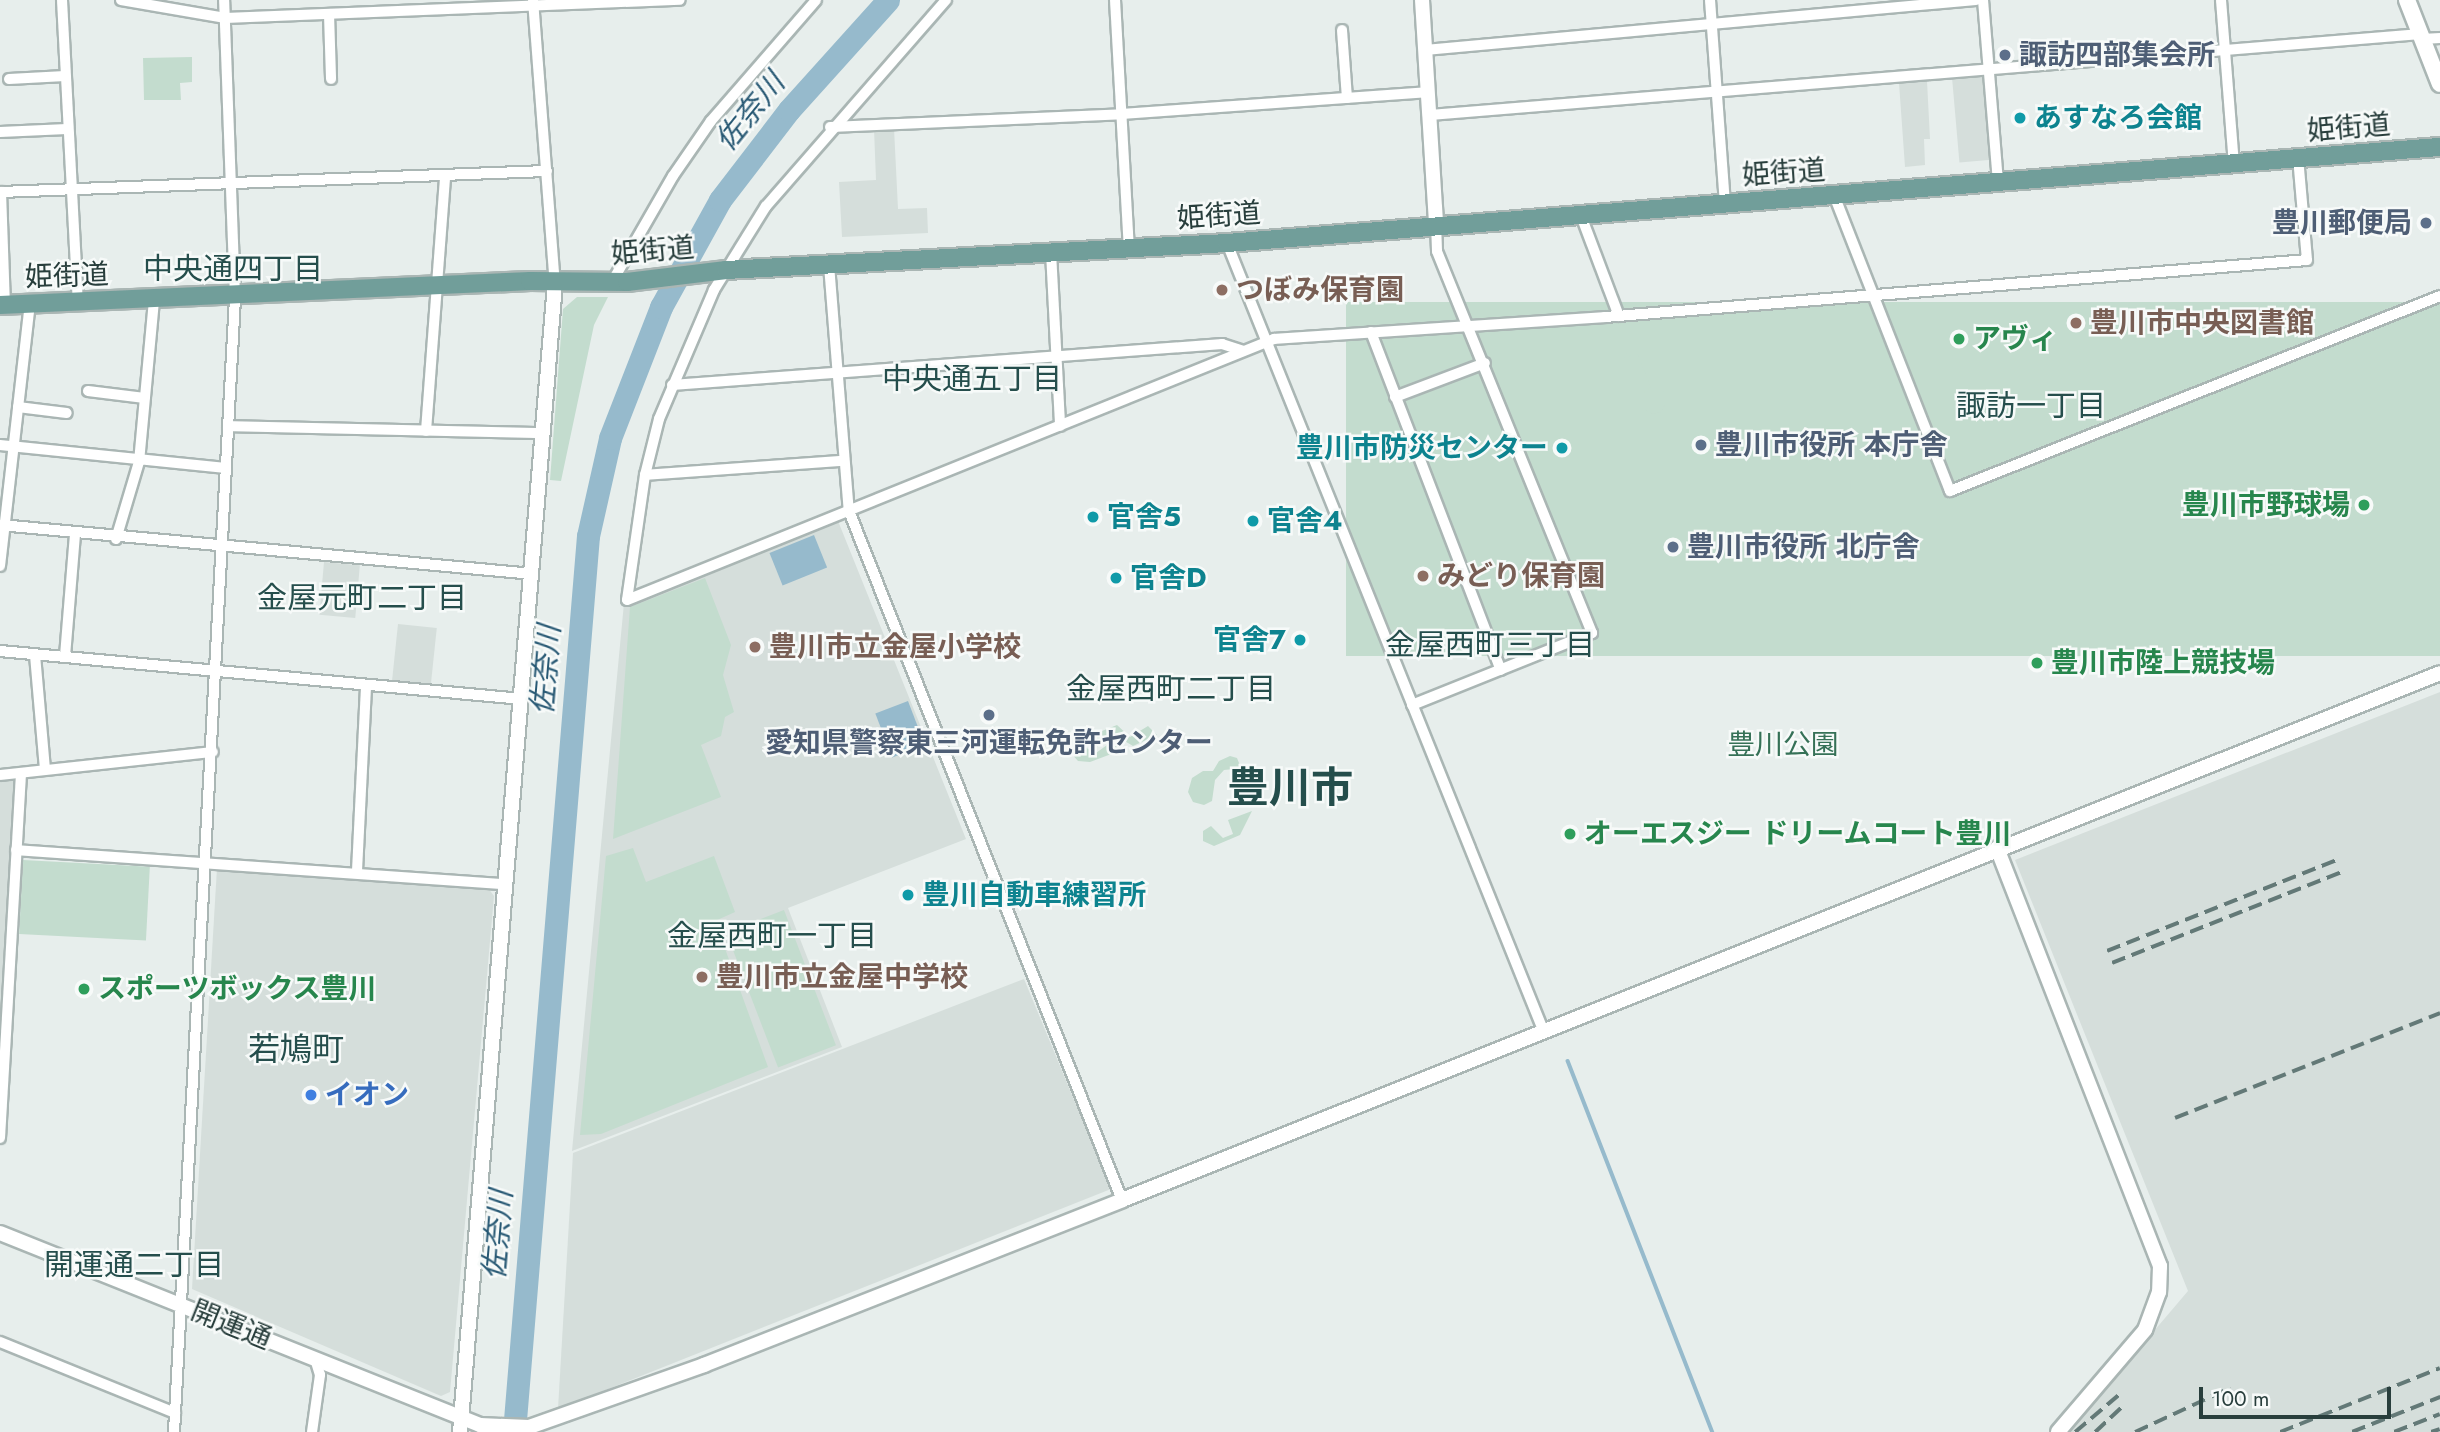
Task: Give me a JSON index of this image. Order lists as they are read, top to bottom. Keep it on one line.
{"streets":{"main road":["姫街道"],"street":["開運通"]},"districts":["中央通四丁目","中央通五丁目","諏訪一丁目","金屋元町二丁目","金屋西町三丁目","金屋西町二丁目","豊川市","金屋西町一丁目","若鳩町","開運通二丁目"],"water":["佐奈川"],"parks":["豊川公園"],"places":["諏訪四部集会所","あすなろ会館","豊川郵便局","つぼみ保育園","豊川市中央図書館","アヴィ","豊川市役所 本庁舎","豊川市防災センター","豊川市野球場","官舎5","官舎4","豊川市役所 北庁舎","みどり保育園","官舎D","官舎7","豊川市立金屋小学校","豊川市陸上競技場","愛知県警察東三河運転免許センター","オーエスジー ドリームコート豊川","豊川自動車練習所","豊川市立金屋中学校","スポーツボックス豊川","イオン"],"scale_bar":"100 m"}
